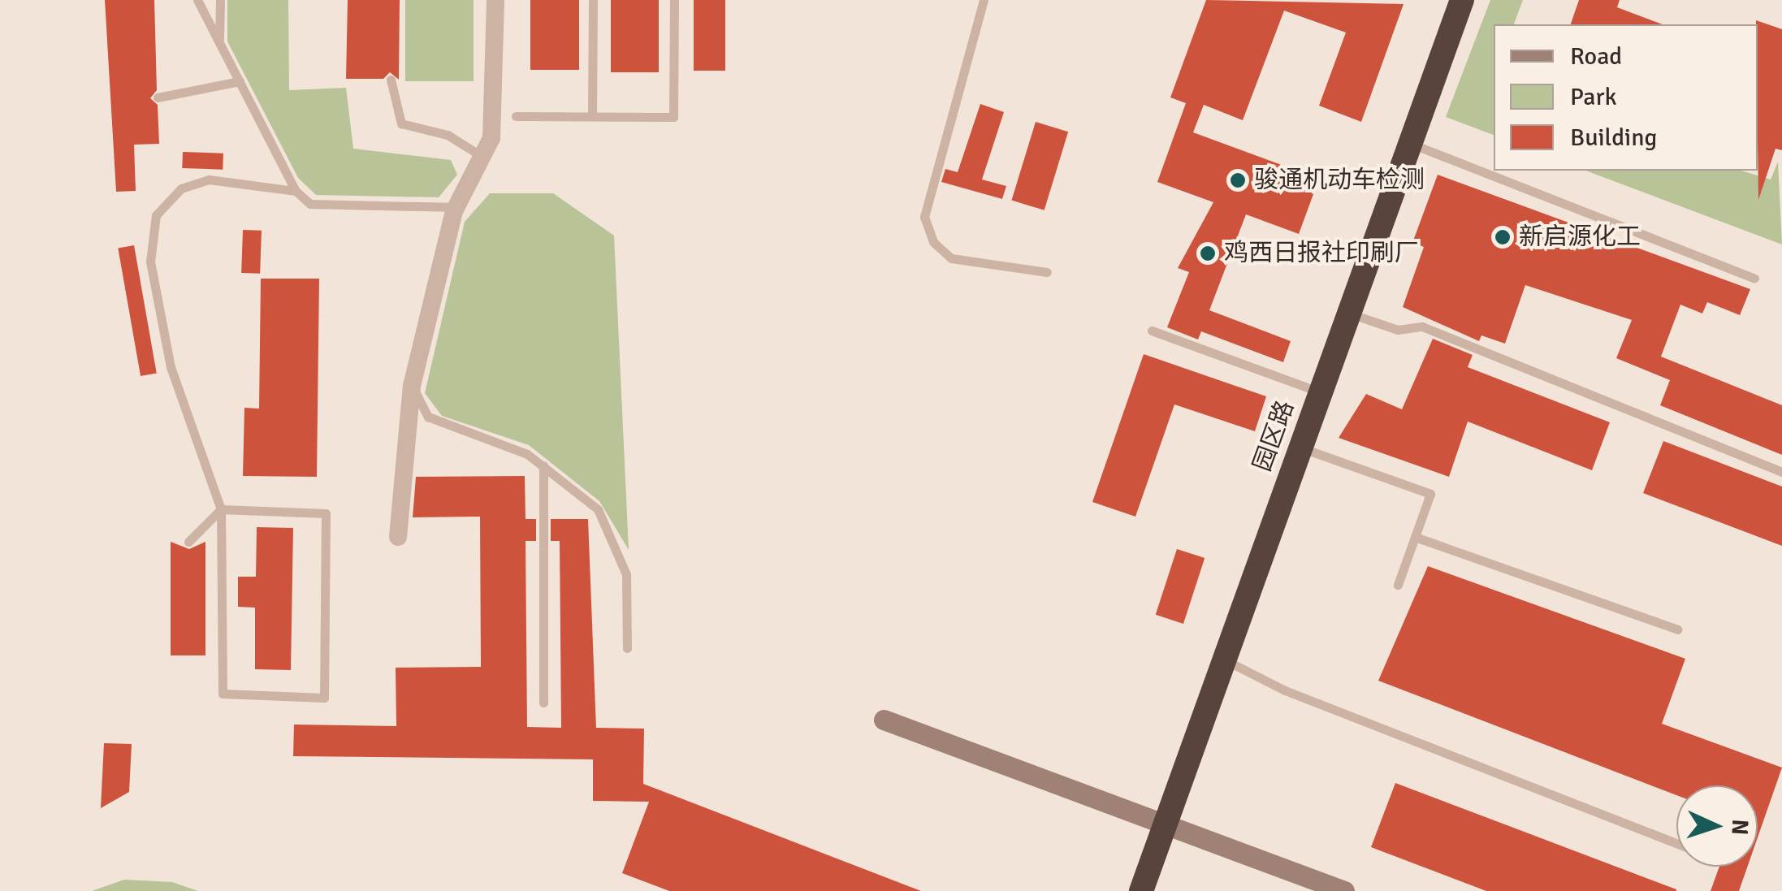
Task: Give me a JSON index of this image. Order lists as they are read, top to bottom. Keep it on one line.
{"streets":{"highway":["园区路"]},"places":["骏通机动车检测","新启源化工","鸡西日报社印刷厂"],"legend":["Road","Park","Building"],"north":"right"}
